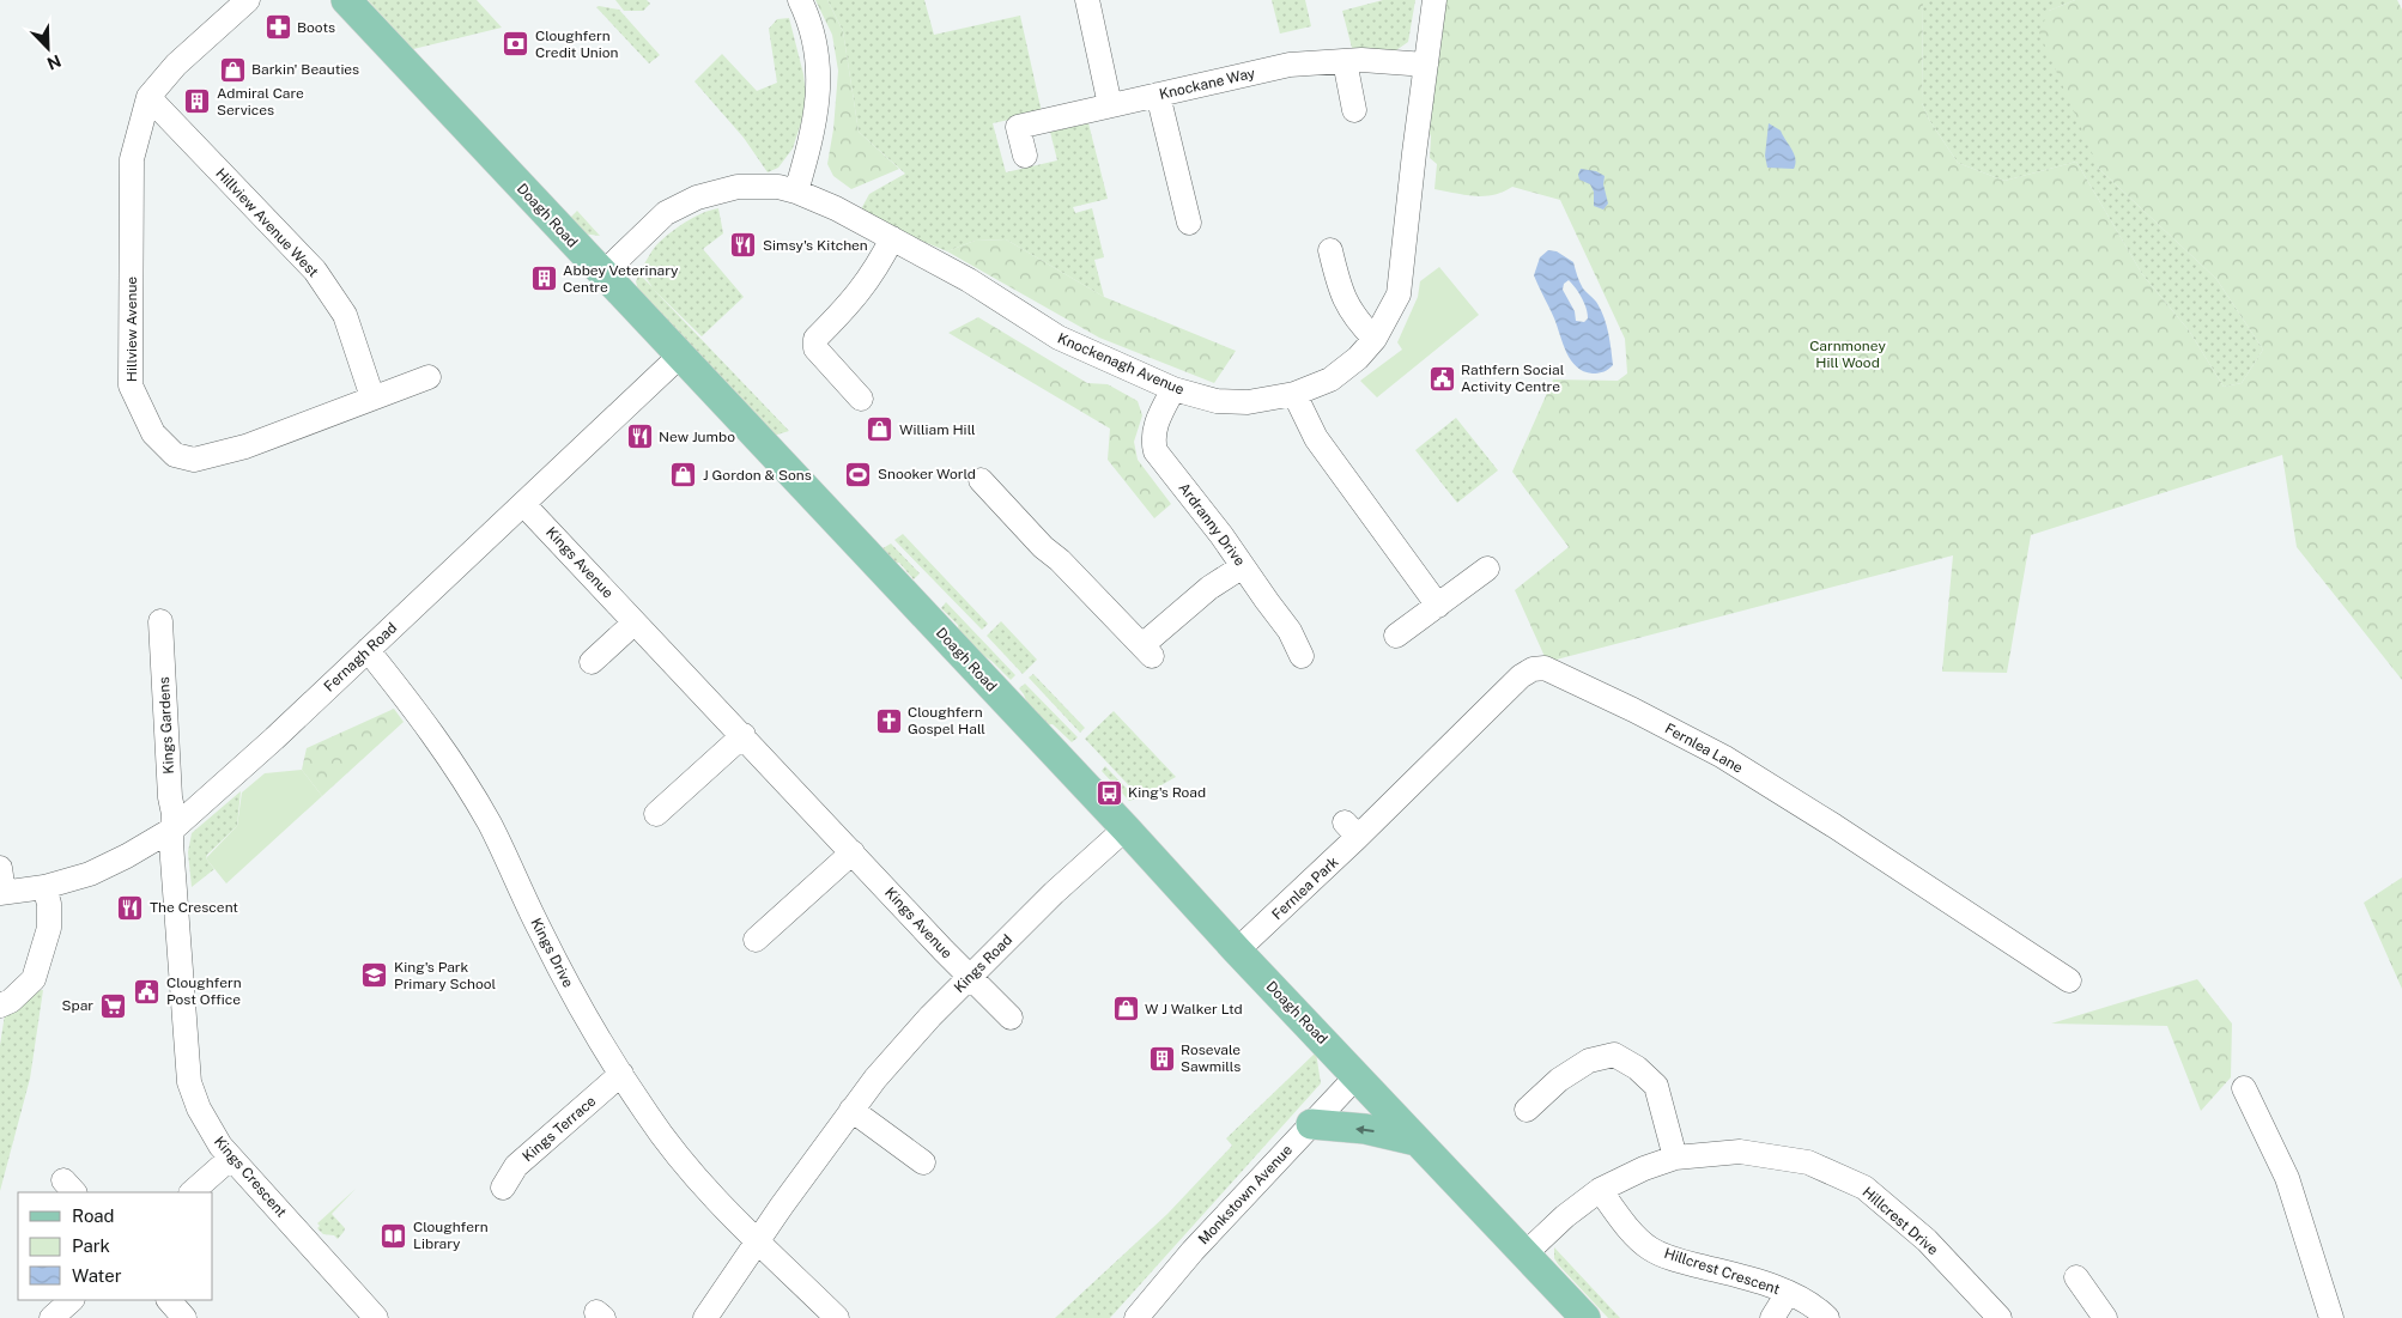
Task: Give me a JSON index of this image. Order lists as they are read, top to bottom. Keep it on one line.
{"streets":{"main road":["Doagh Road"],"street":["Knockane Way","Hillview Avenue West","Hillview Avenue","Knockenagh Avenue","Ardranny Drive","Kings Avenue","Fernagh Road","Kings Gardens","Fernlea Lane","Fernlea Park","Kings Drive","Kings Road","Kings Terrace","Kings Crescent","Monkstown Avenue","Hillcrest Drive","Hillcrest Crescent"]},"crossings":[["Knockane Way","Knockenagh Avenue"],["Doagh Road","Knockenagh Avenue"],["Doagh Road","Fernagh Road"],["Doagh Road","Fernlea Park"],["Doagh Road","Kings Road"],["Doagh Road","Monkstown Avenue"],["Doagh Road","Hillcrest Drive"],["Hillview Avenue West","Hillview Avenue"],["Knockenagh Avenue","Ardranny Drive"],["Kings Avenue","Fernagh Road"],["Kings Avenue","Kings Road"],["Fernagh Road","Kings Gardens"],["Fernagh Road","Kings Drive"],["Fernagh Road","Kings Crescent"],["Kings Gardens","Kings Crescent"],["Fernlea Lane","Fernlea Park"],["Kings Drive","Kings Road"],["Kings Drive","Kings Terrace"],["Hillcrest Drive","Hillcrest Crescent"]],"parks":["Carnmoney Hill Wood"],"places":{"pharmacy":["Boots"],"bank":["Cloughfern Credit Union"],"shop":["Barkin' Beauties","William Hill","J Gordon & Sons","W J Walker Ltd"],"building":["Admiral Care Services","Abbey Veterinary Centre","Rosevale Sawmills"],"restaurant":["Simsy's Kitchen","New Jumbo","The Crescent"],"public building":["Rathfern Social Activity Centre","Cloughfern Post Office"],"sports":["Snooker World"],"church":["Cloughfern Gospel Hall"],"bus stop":["King's Road"],"school or university":["King's Park Primary School"],"supermarket":["Spar"],"library":["Cloughfern Library"]},"legend":["Road","Park","Water"],"north":"bottom right"}
